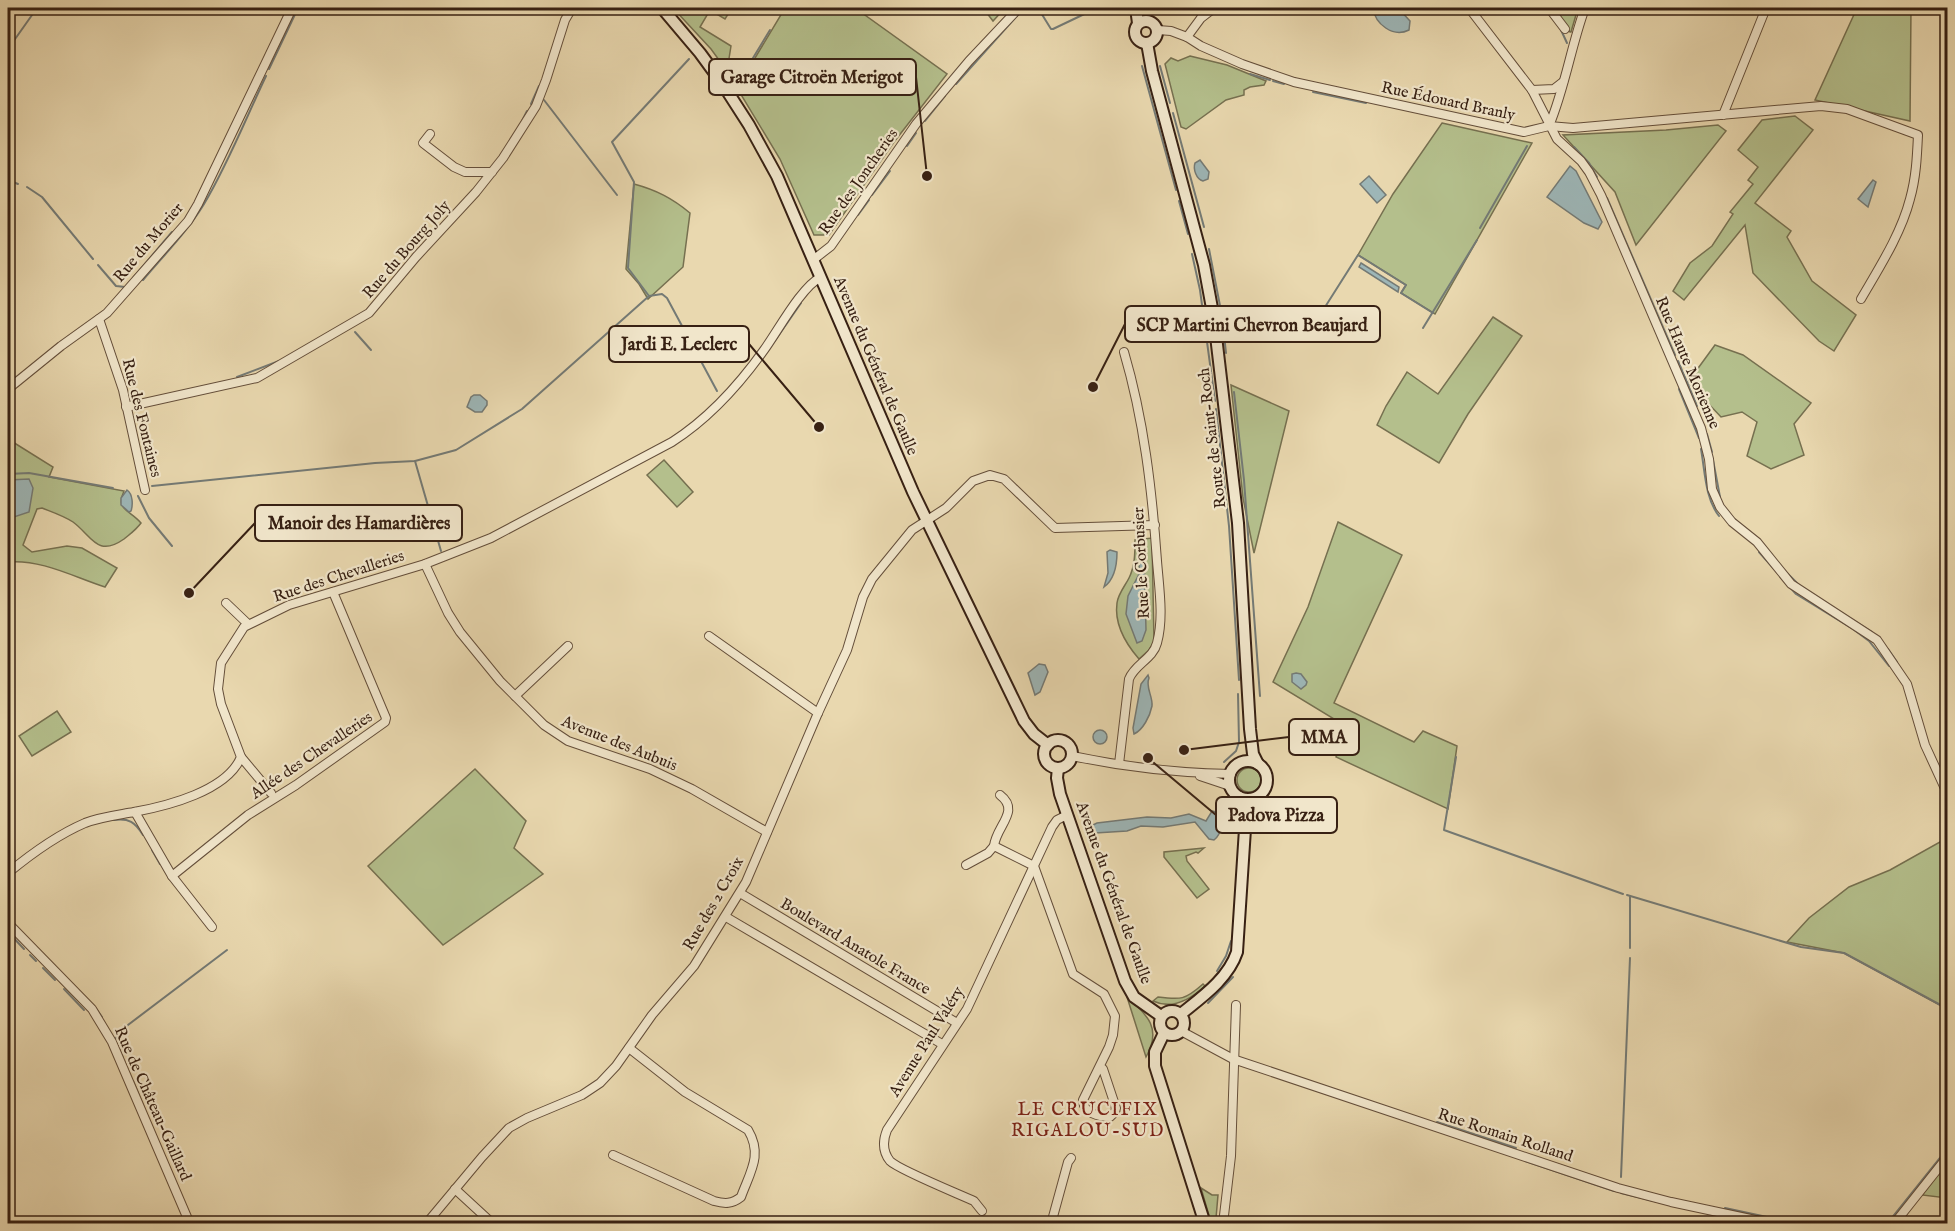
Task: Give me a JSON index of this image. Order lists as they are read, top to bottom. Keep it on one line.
{"streets":{"street":["Rue Édouard Branly","Rue des Joncheries","Rue du Morier","Rue du Bourg Joly","Rue Haute Morienne","Avenue du Général de Gaulle","Rue des Fontaines","Route de Saint-Roch","Rue le Corbusier","Rue des Chevalleries","Avenue des Aubuis","Allée des Chevalleries","Rue des 2 Croix","Boulevard Anatole France","Avenue Paul Valéry","Rue de Château-Gaillard","Rue Romain Rolland"]},"crossings":[["Rue Édouard Branly","Rue Haute Morienne"],["Rue Édouard Branly","Route de Saint-Roch"],["Rue des Joncheries","Avenue du Général de Gaulle"],["Rue du Morier","Rue des Fontaines"],["Rue du Bourg Joly","Rue des Fontaines"],["Avenue du Général de Gaulle","Rue des Chevalleries"],["Avenue du Général de Gaulle","Rue des 2 Croix"],["Avenue du Général de Gaulle","Avenue Paul Valéry"],["Avenue du Général de Gaulle","Rue Romain Rolland"],["Rue le Corbusier","Rue des 2 Croix"],["Rue des Chevalleries","Avenue des Aubuis"],["Rue des Chevalleries","Allée des Chevalleries"],["Avenue des Aubuis","Rue des 2 Croix"],["Rue des 2 Croix","Boulevard Anatole France"],["Boulevard Anatole France","Avenue Paul Valéry"]],"districts":["LE CRUCIFIX RIGALOU-SUD"],"places":["Garage Citroën Merigot","SCP Martini Chevron Beaujard","Jardi E. Leclerc","Manoir des Hamardières","MMA","Padova Pizza"]}
